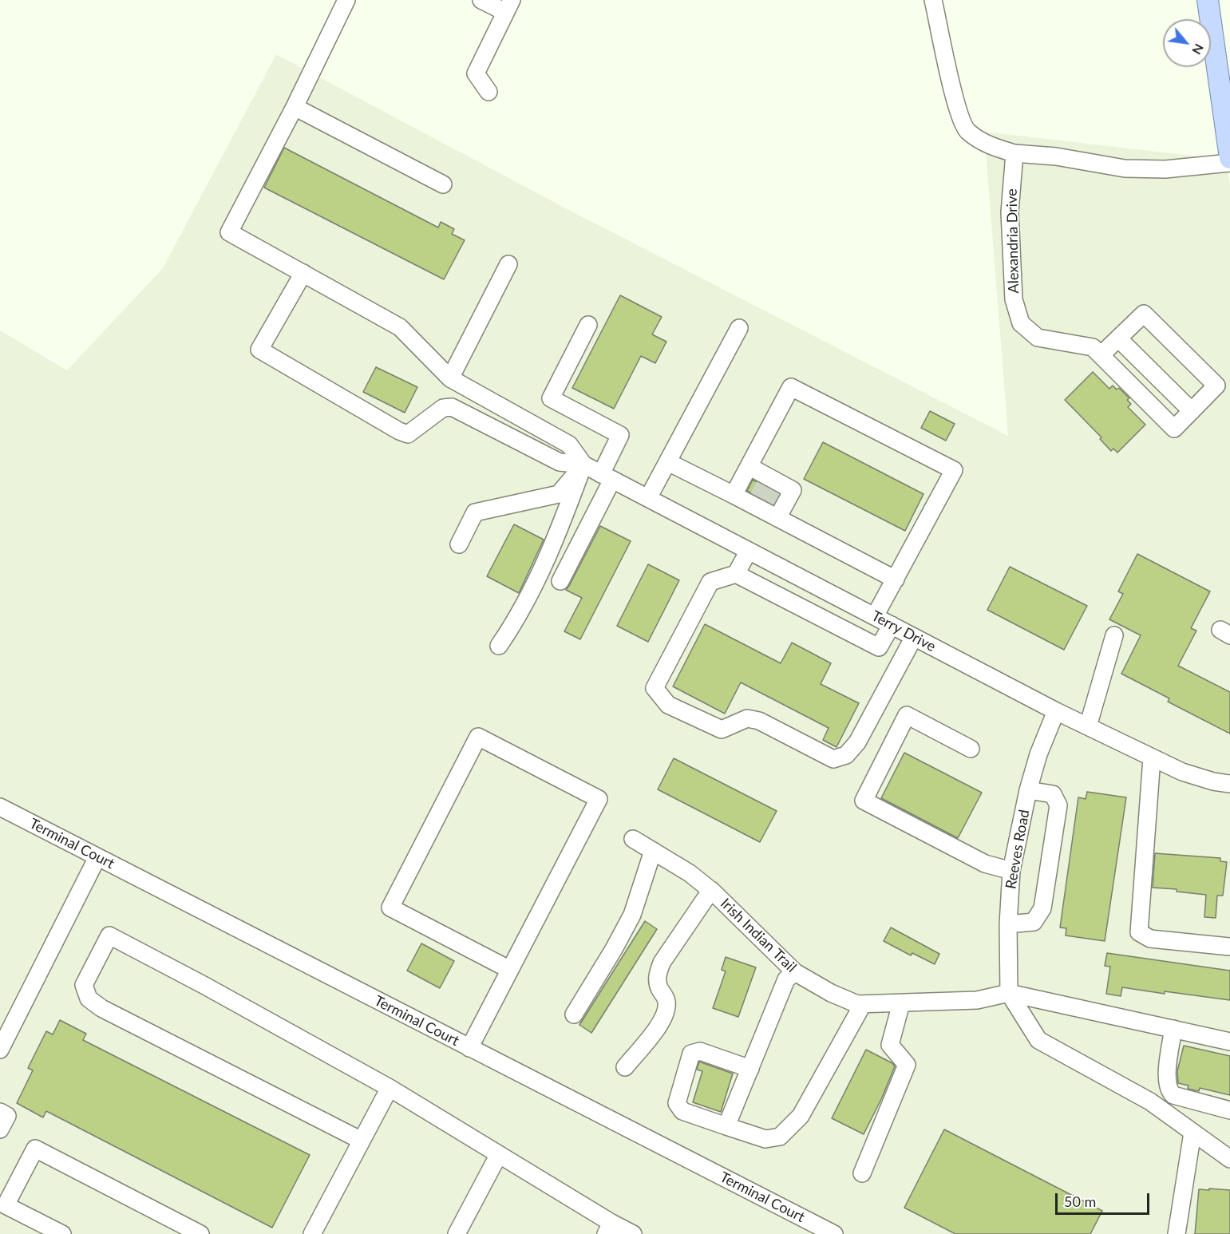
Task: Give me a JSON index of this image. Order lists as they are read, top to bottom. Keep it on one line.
{"streets":{"street":["Alexandria Drive","Terry Drive","Terminal Court","Reeves Road","Irish Indian Trail"]},"crossings":[["Terry Drive","Reeves Road"],["Reeves Road","Irish Indian Trail"]],"scale_bar":"50 m","north":"bottom right"}
